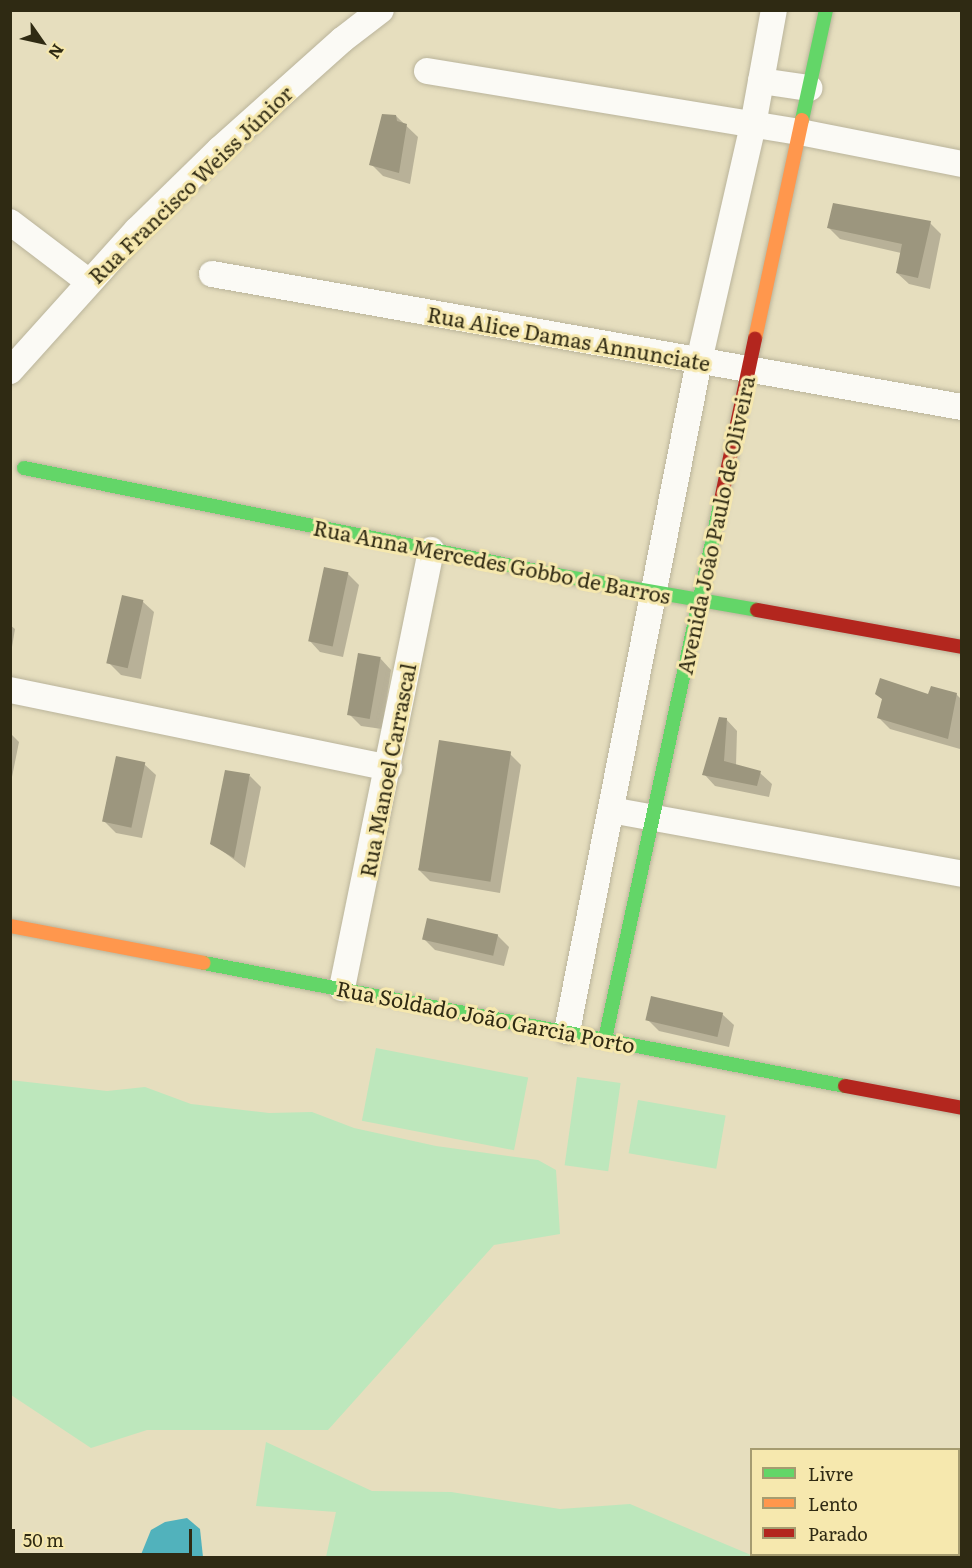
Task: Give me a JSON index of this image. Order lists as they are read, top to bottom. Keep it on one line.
{"streets":{"street":["Rua Francisco Weiss Júnior","Rua Alice Damas Annunciate","Avenida João Paulo de Oliveira","Rua Anna Mercedes Gobbo de Barros","Rua Manoel Carrascal","Rua Soldado João Garcia Porto"]},"crossings":[["Rua Alice Damas Annunciate","Avenida João Paulo de Oliveira"],["Avenida João Paulo de Oliveira","Rua Anna Mercedes Gobbo de Barros"],["Avenida João Paulo de Oliveira","Rua Soldado João Garcia Porto"],["Rua Anna Mercedes Gobbo de Barros","Rua Manoel Carrascal"],["Rua Manoel Carrascal","Rua Soldado João Garcia Porto"]],"legend":["Livre","Lento","Parado"],"scale_bar":"50 m","north":"bottom right"}
